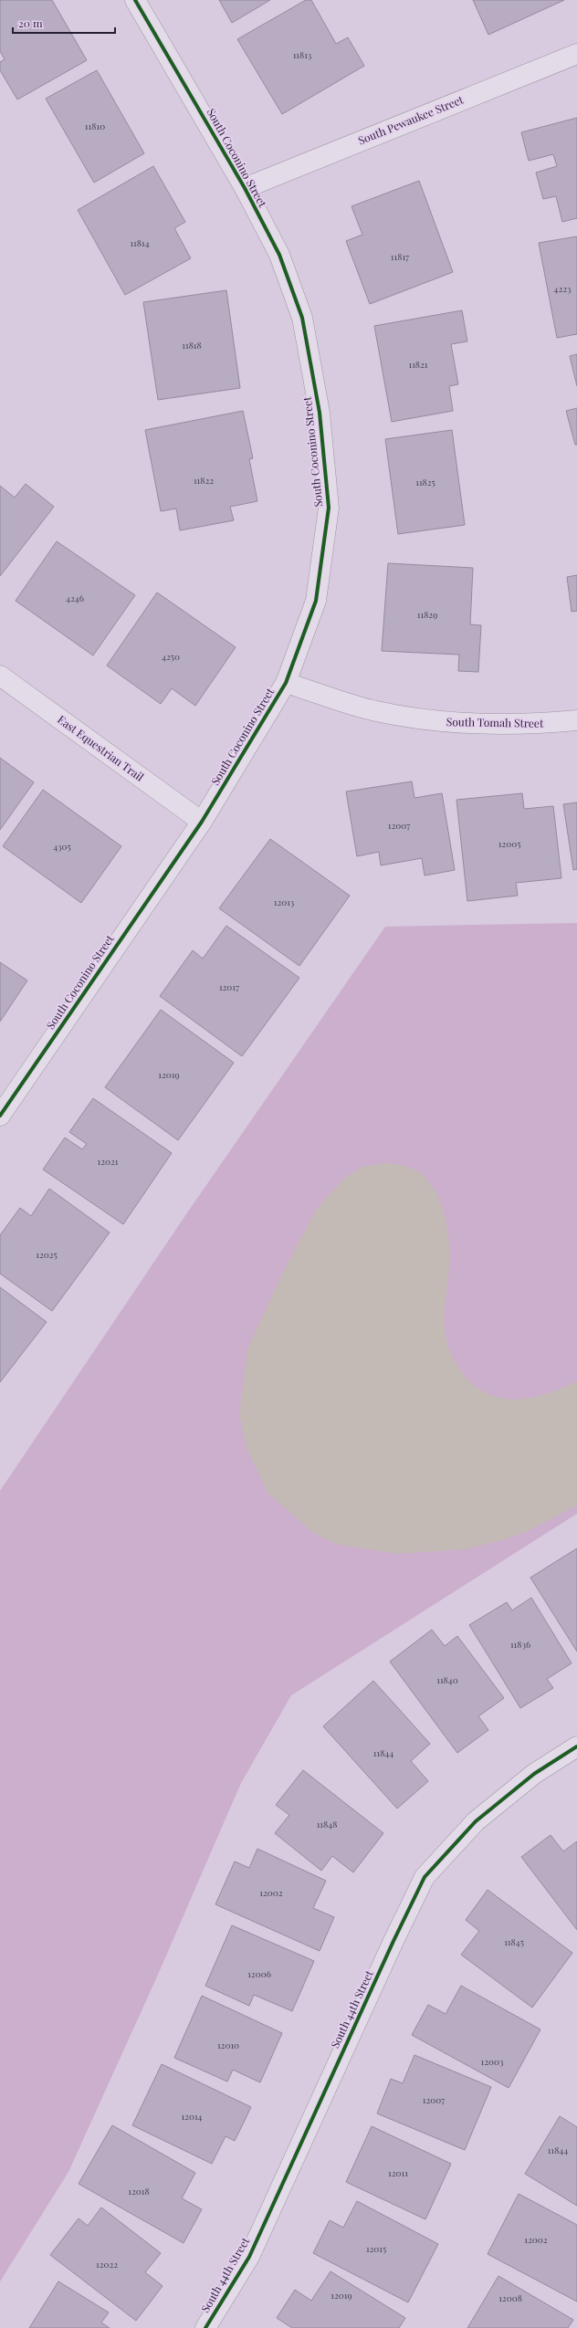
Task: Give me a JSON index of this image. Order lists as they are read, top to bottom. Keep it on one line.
{"streets":{"street":["South Pewaukee Street","South Coconino Street","South Tomah Street","East Equestrian Trail","South 44th Street"]},"crossings":[["South Pewaukee Street","South Coconino Street"],["South Coconino Street","South Tomah Street"],["South Coconino Street","East Equestrian Trail"]],"house_numbers":["11813","11810","11814","11817","4223","11818","11821","11822","11825","4246","11829","4250","12007","12005","4305","12013","12017","12019","12021","12025","11836","11840","11844","11848","12002","11845","12006","12010","12003","12007","12014","11844","12011","12018","12002","12015","12022","12019","12008"],"scale_bar":"20 m"}
